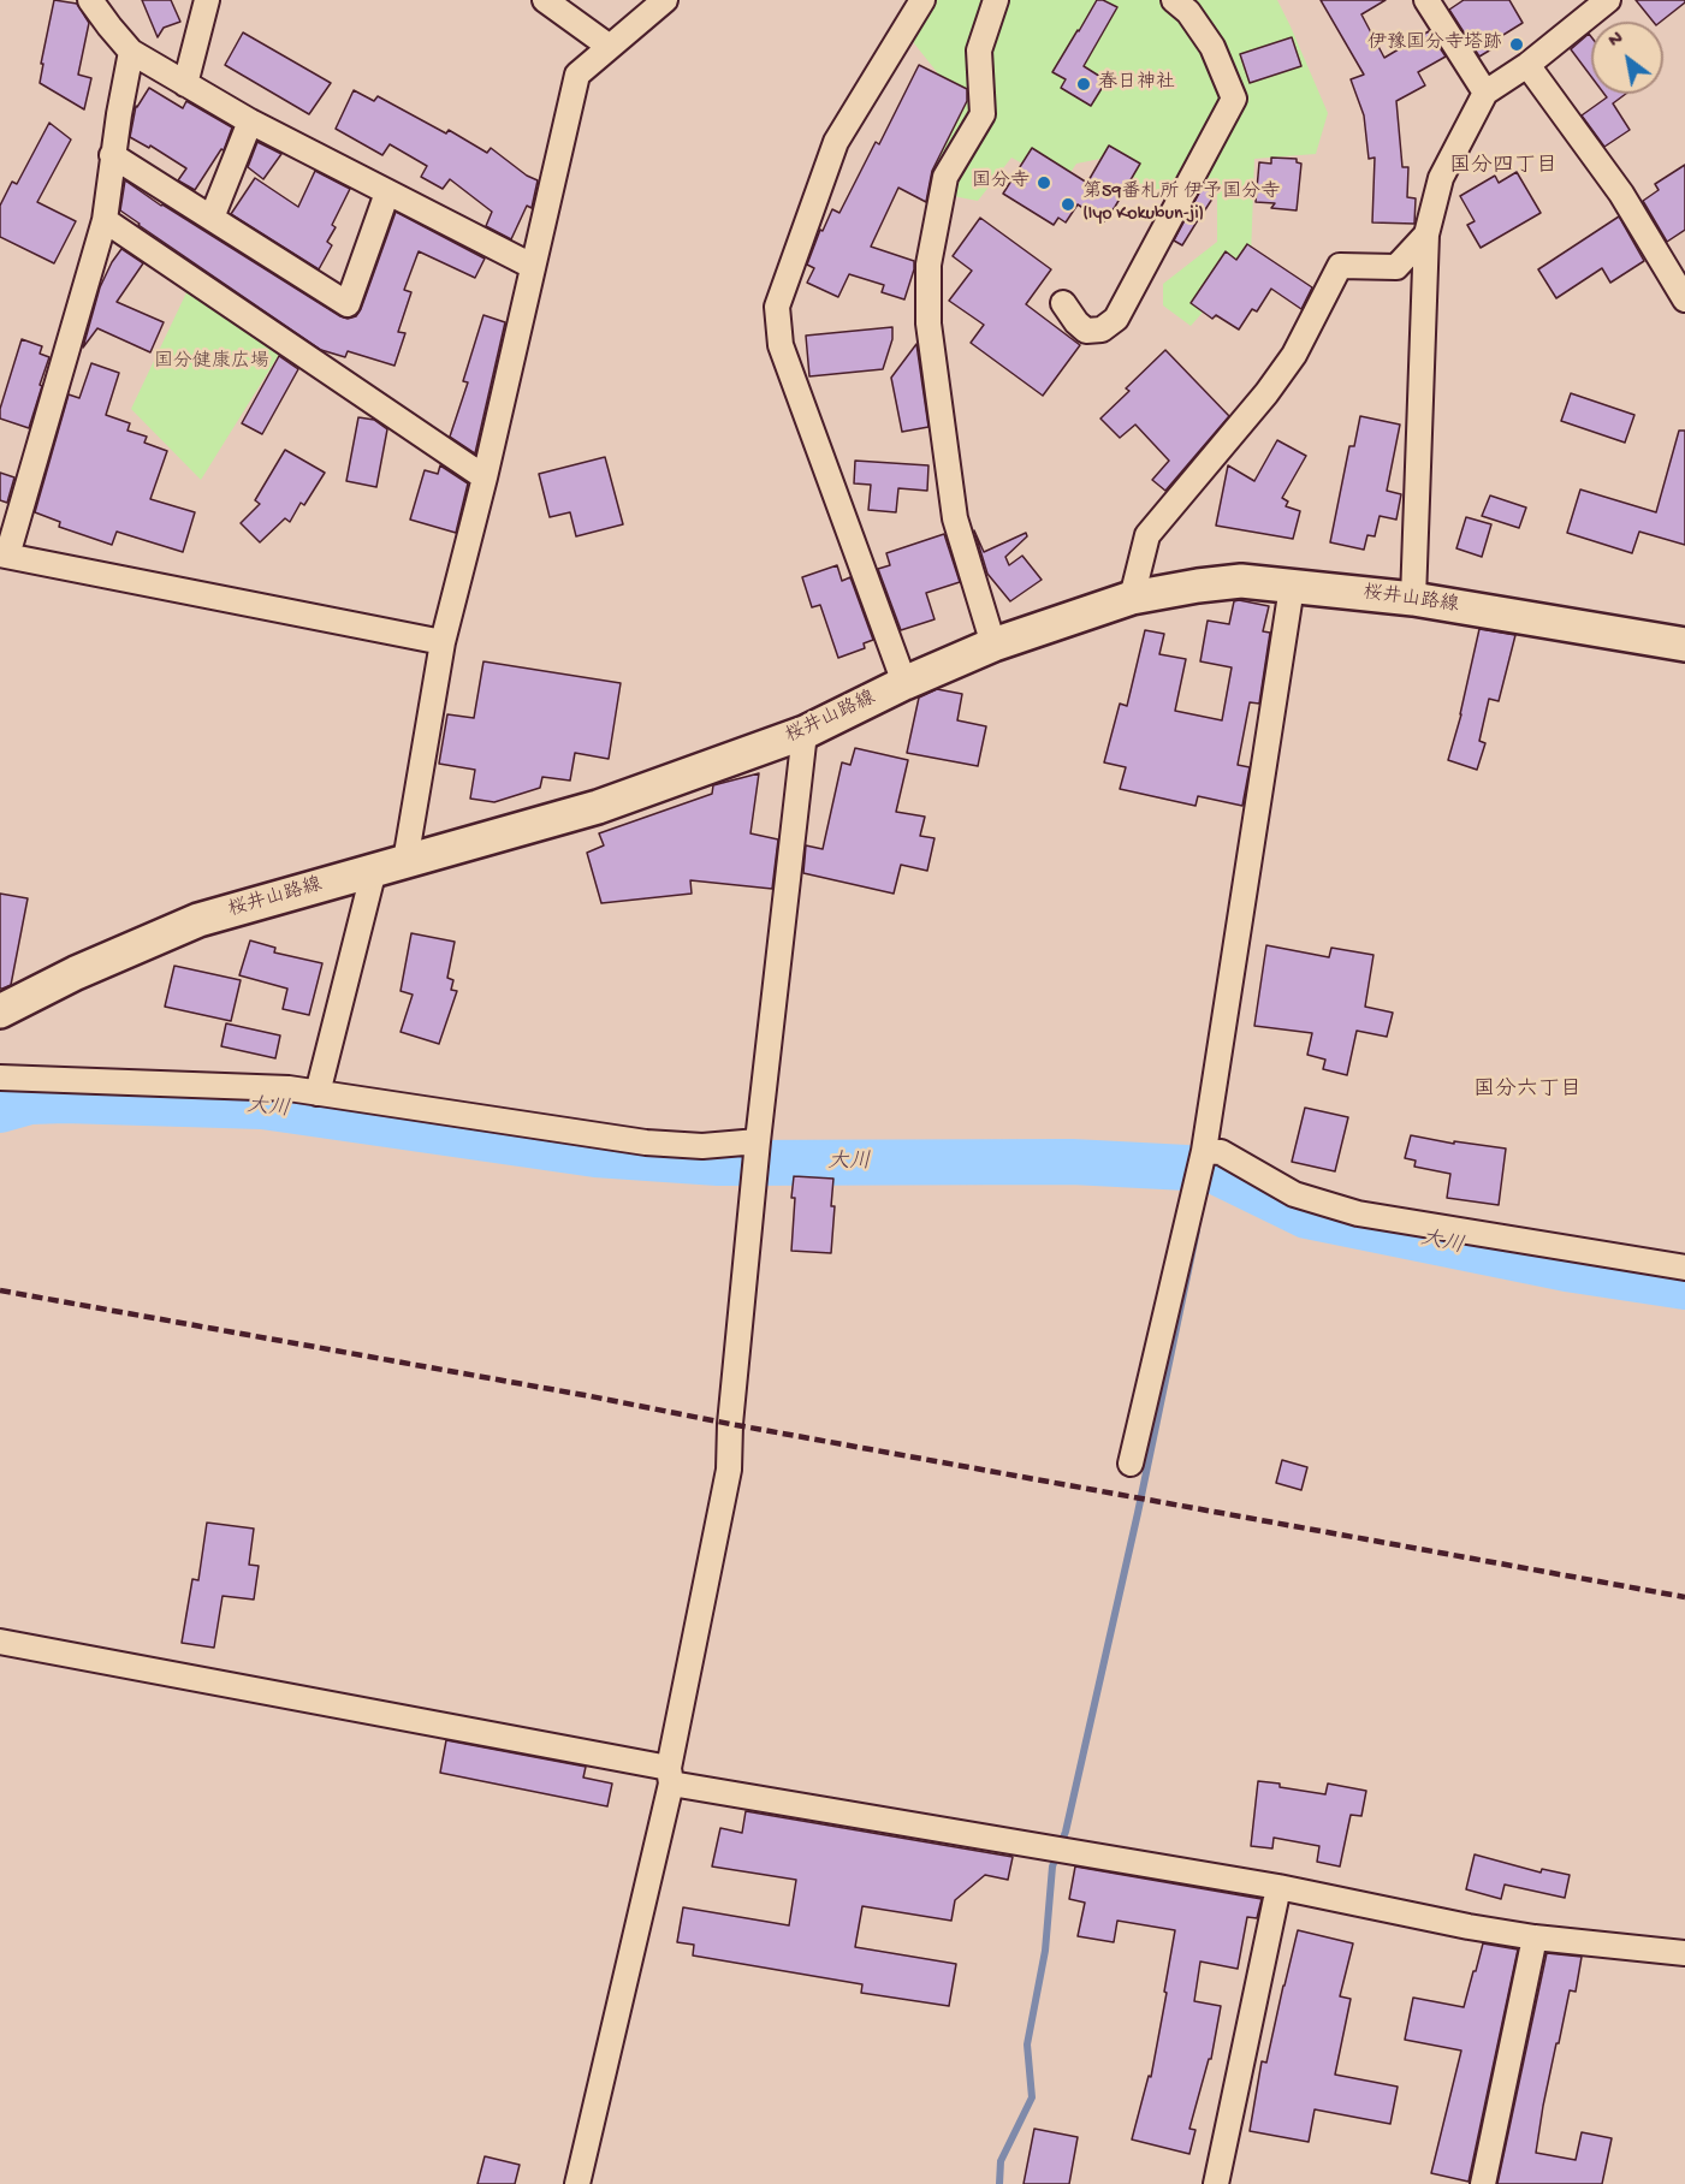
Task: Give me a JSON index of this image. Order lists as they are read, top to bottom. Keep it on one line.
{"streets":{"main road":["桜井山路線"]},"districts":["国分四丁目","国分六丁目"],"water":["大川"],"parks":["国分健康広場"],"places":["伊豫国分寺塔跡","春日神社","国分寺","第59番札所 伊予国分寺 (Iyo Kokubun-ji)"],"north":"top left"}
